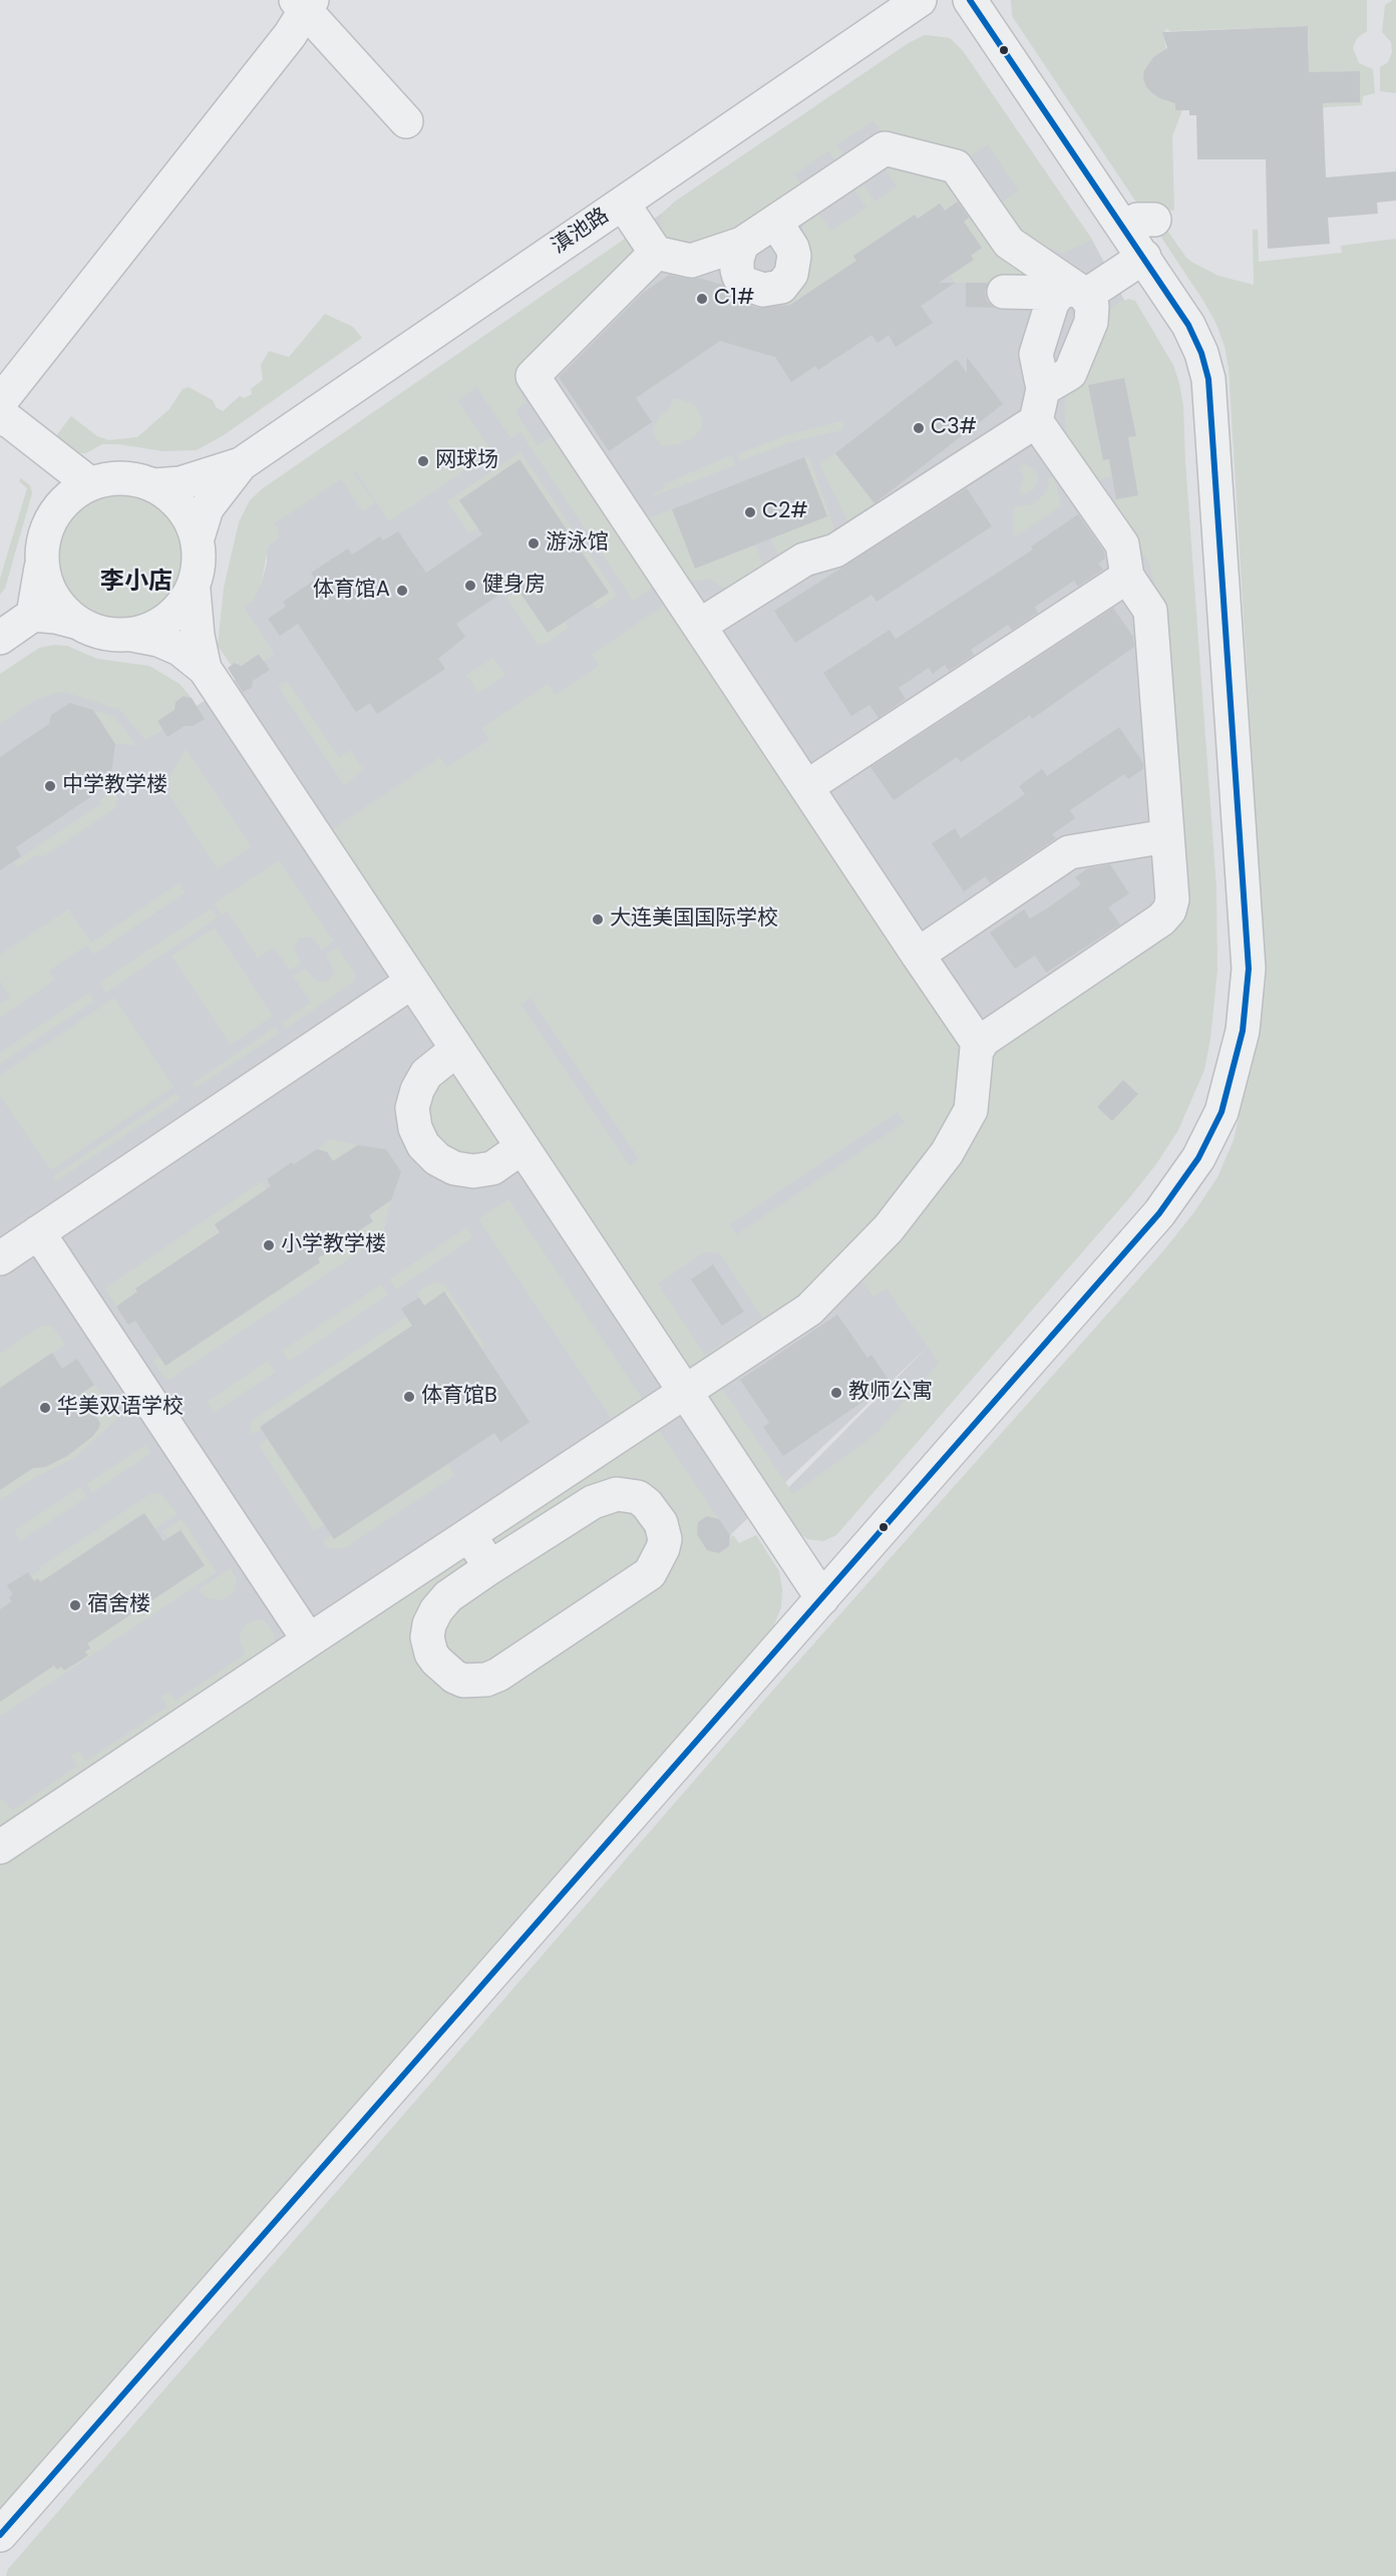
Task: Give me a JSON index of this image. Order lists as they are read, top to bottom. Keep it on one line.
{"streets":{"street":["滇池路"]},"districts":["李小店"],"places":["C1#","C3#","网球场","C2#","游泳馆","健身房","体育馆A","中学教学楼","大连美国国际学校","小学教学楼","教师公寓","体育馆B","华美双语学校","宿舍楼"]}
